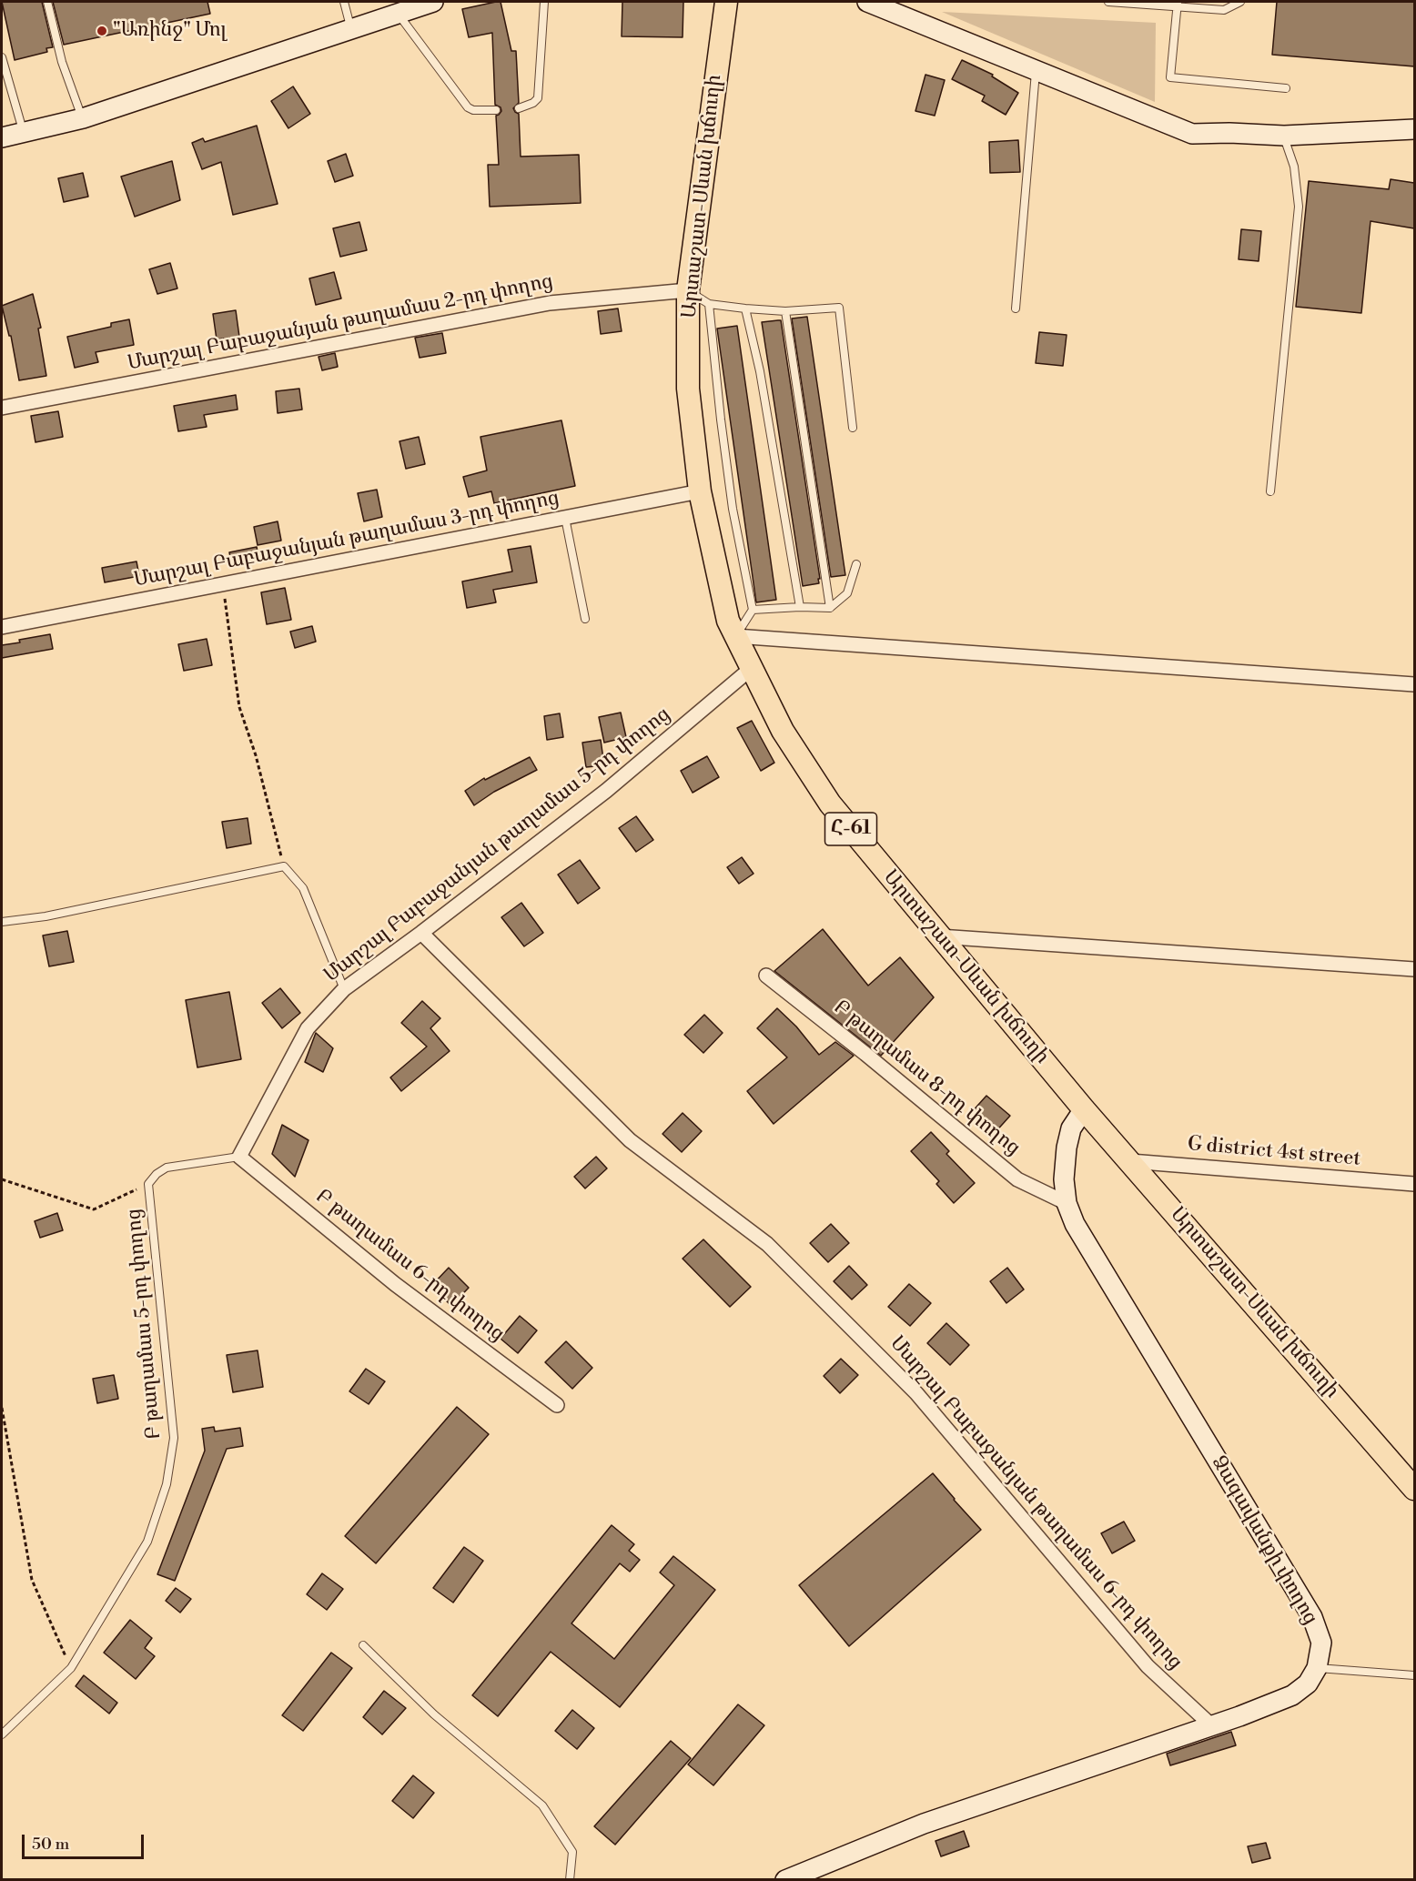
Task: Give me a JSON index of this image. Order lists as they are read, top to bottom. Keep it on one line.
{"streets":{"main road":["Արտաշատ-Սևան խճուղի","Հ-61"],"street":["Մարշալ Բաբաջանյան թաղամաս 2-րդ փողոց","Մարշալ Բաբաջանյան թաղամաս 3-րդ փողոց","Մարշալ Բաբաջանյան թաղամաս 5-րդ փողոց","Բ թաղամաս 8-րդ փողոց","G district 4st street","Բ թաղամաս 6-րդ փողոց","Մարշալ Բաբաջանյան թաղամաս 6-րդ փողոց","Ձագավանքի փողոց"],"lane":["Բ թաղամաս 5-րդ փողոց"]},"crossings":[["Արտաշատ-Սևան խճուղի","Մարշալ Բաբաջանյան թաղամաս 2-րդ փողոց"],["Արտաշատ-Սևան խճուղի","Մարշալ Բաբաջանյան թաղամաս 3-րդ փողոց"],["Արտաշատ-Սևան խճուղի","Մարշալ Բաբաջանյան թաղամաս 5-րդ փողոց"],["Արտաշատ-Սևան խճուղի","G district 4st street"],["Արտաշատ-Սևան խճուղի","Ձագավանքի փողոց"],["Մարշալ Բաբաջանյան թաղամաս 5-րդ փողոց","Բ թաղամաս 6-րդ փողոց"],["Մարշալ Բաբաջանյան թաղամաս 5-րդ փողոց","Բ թաղամաս 5-րդ փողոց"],["Մարշալ Բաբաջանյան թաղամաս 5-րդ փողոց","Մարշալ Բաբաջանյան թաղամաս 6-րդ փողոց"],["Բ թաղամաս 8-րդ փողոց","Ձագավանքի փողոց"],["Բ թաղամաս 6-րդ փողոց","Բ թաղամաս 5-րդ փողոց"],["Մարշալ Բաբաջանյան թաղամաս 6-րդ փողոց","Ձագավանքի փողոց"]],"places":["\"Առինջ\" Մոլ"],"scale_bar":"50 m"}
